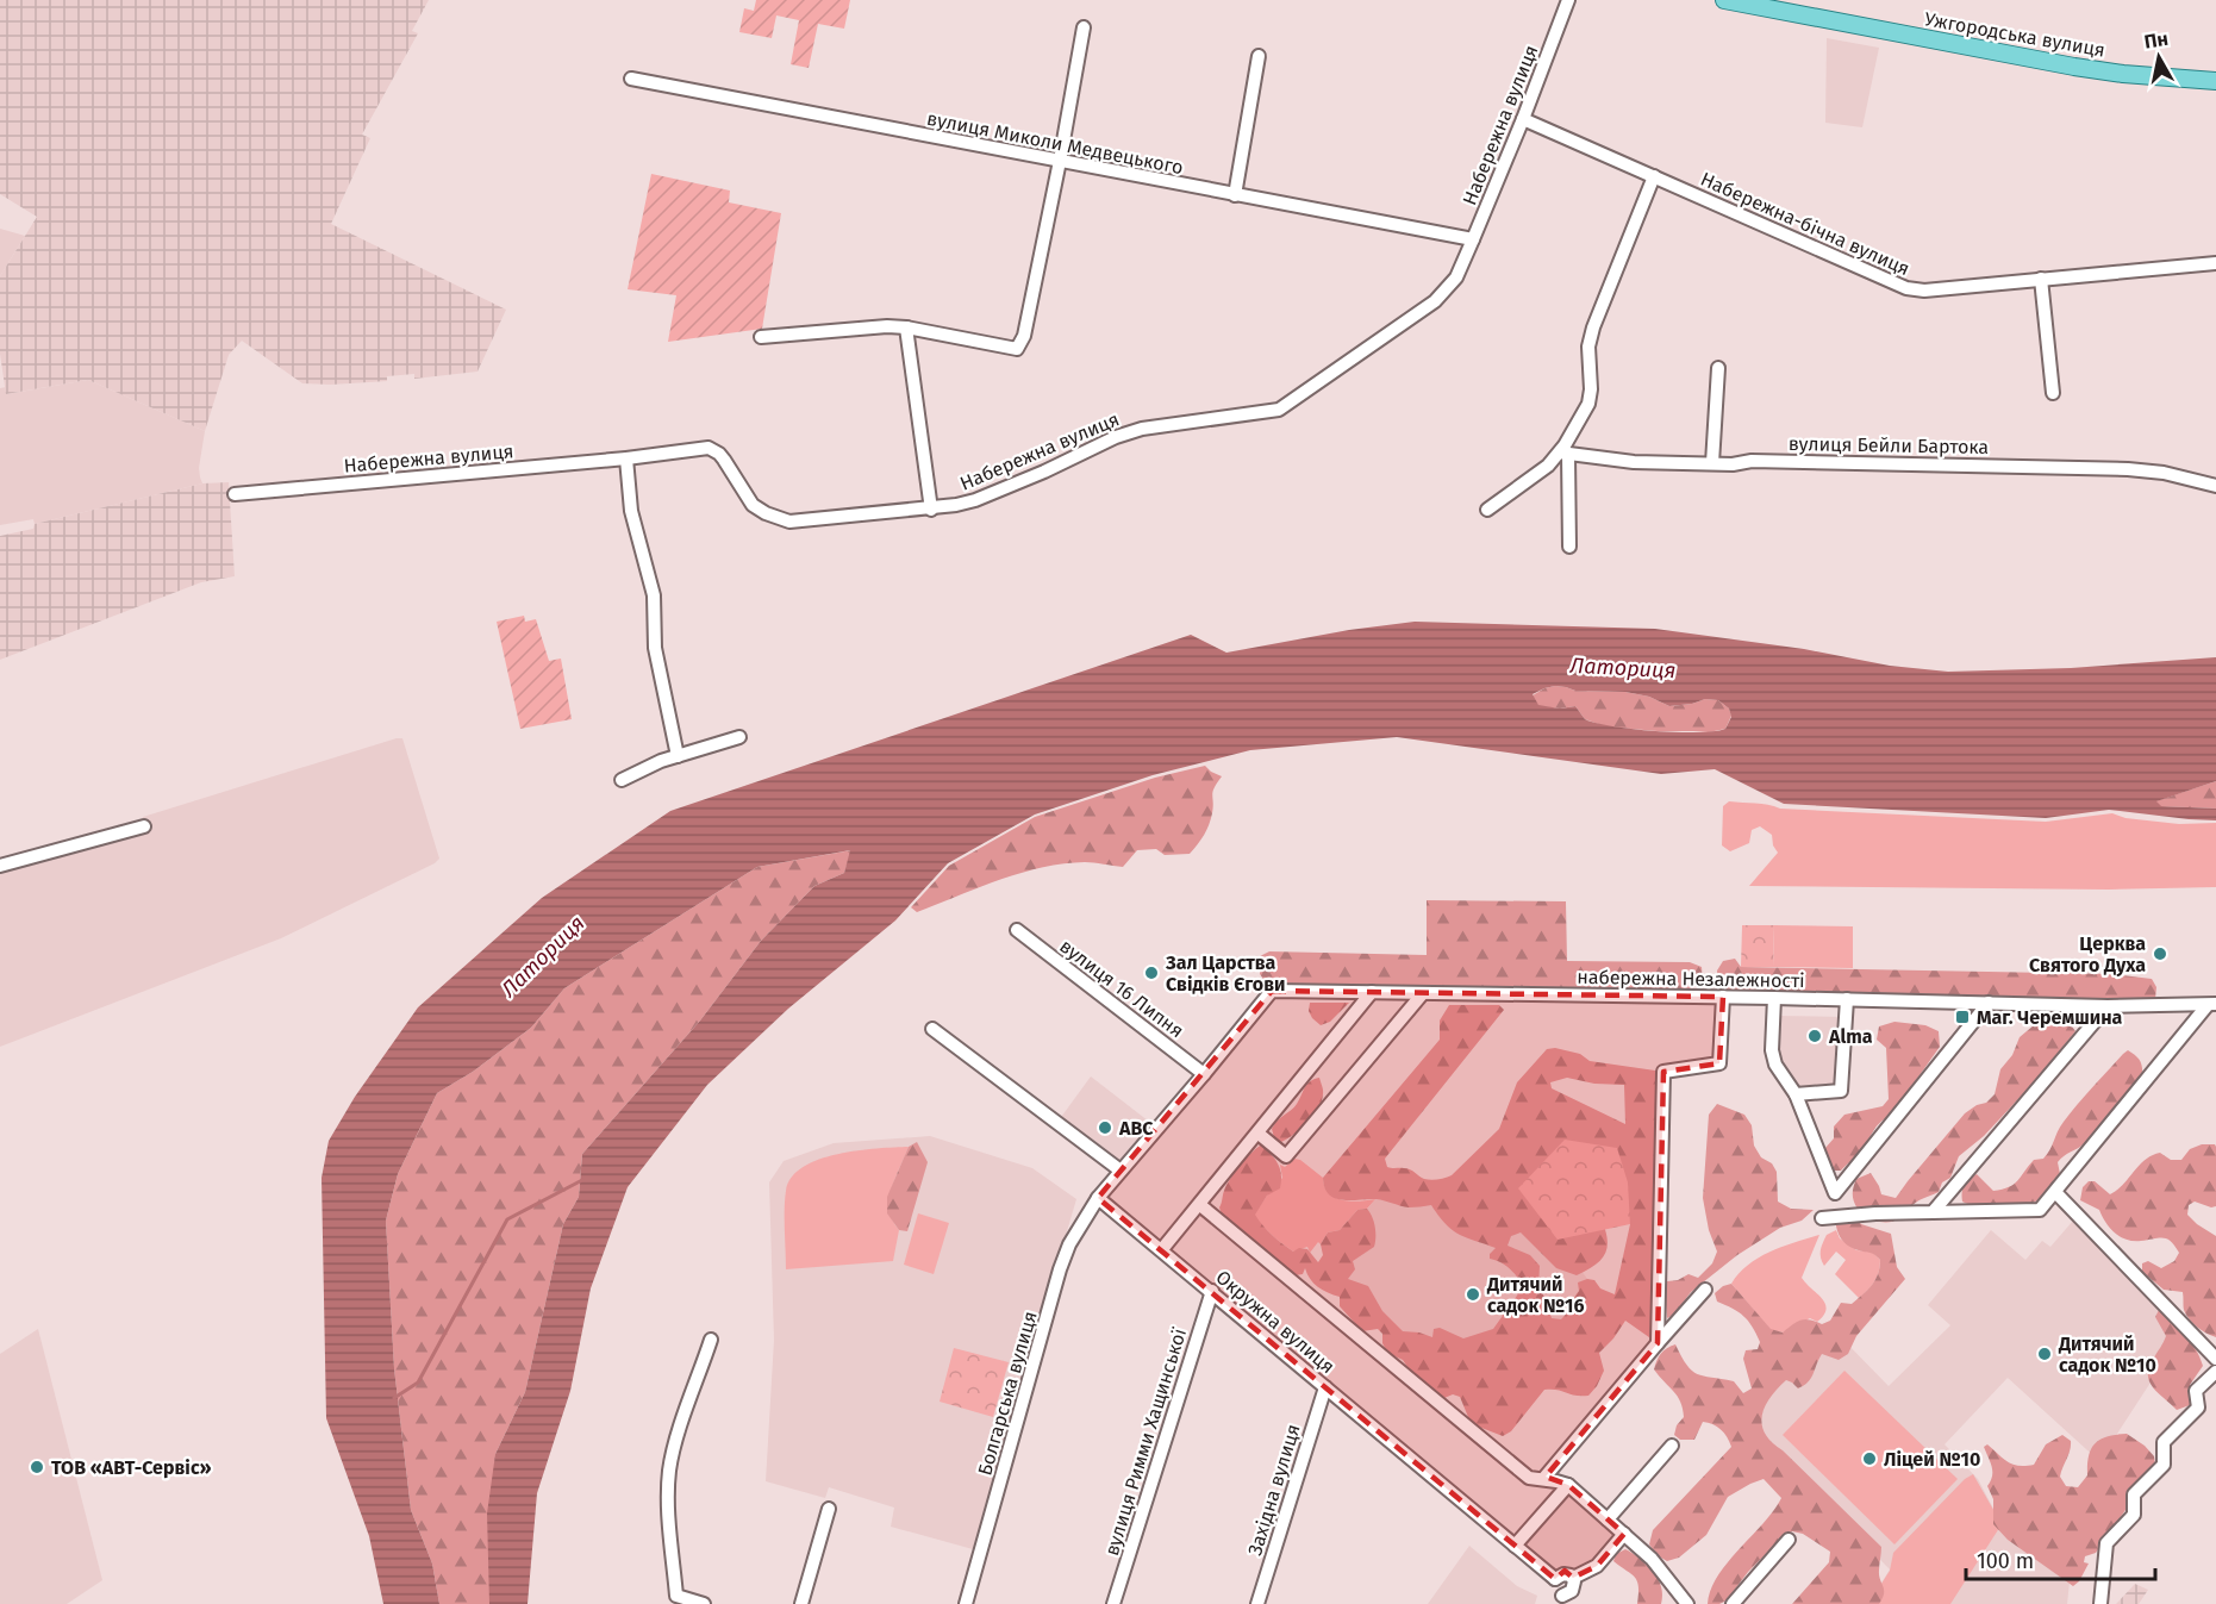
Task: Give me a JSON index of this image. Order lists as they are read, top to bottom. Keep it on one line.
{"streets":{"main road":["Ужгородська вулиця"],"street":["Набережна вулиця","вулиця Миколи Медвецького","Набережна-бічна вулиця","вулиця Бейли Бартока","набережна Незалежності","вулиця 16 Липня","Окружна вулиця","Болгарська вулиця","вулиця Римми Хащинської","Західна вулиця"]},"crossings":[["Набережна вулиця","вулиця Миколи Медвецького"],["Набережна вулиця","Набережна-бічна вулиця"],["набережна Незалежності","вулиця 16 Липня"],["Окружна вулиця","Болгарська вулиця"],["Окружна вулиця","вулиця Римми Хащинської"],["Окружна вулиця","Західна вулиця"]],"water":["Латориця"],"places":{"other":["Церква Святого Духа","Зал Царства Свідків Єгови","Alma","ABC","Дитячий садок №16","Дитячий садок №10","Ліцей №10","ТОВ «АВТ-Сервіс»"],"transit":["Маг. Черемшина"]},"scale_bar":"100 m","north":"top"}
